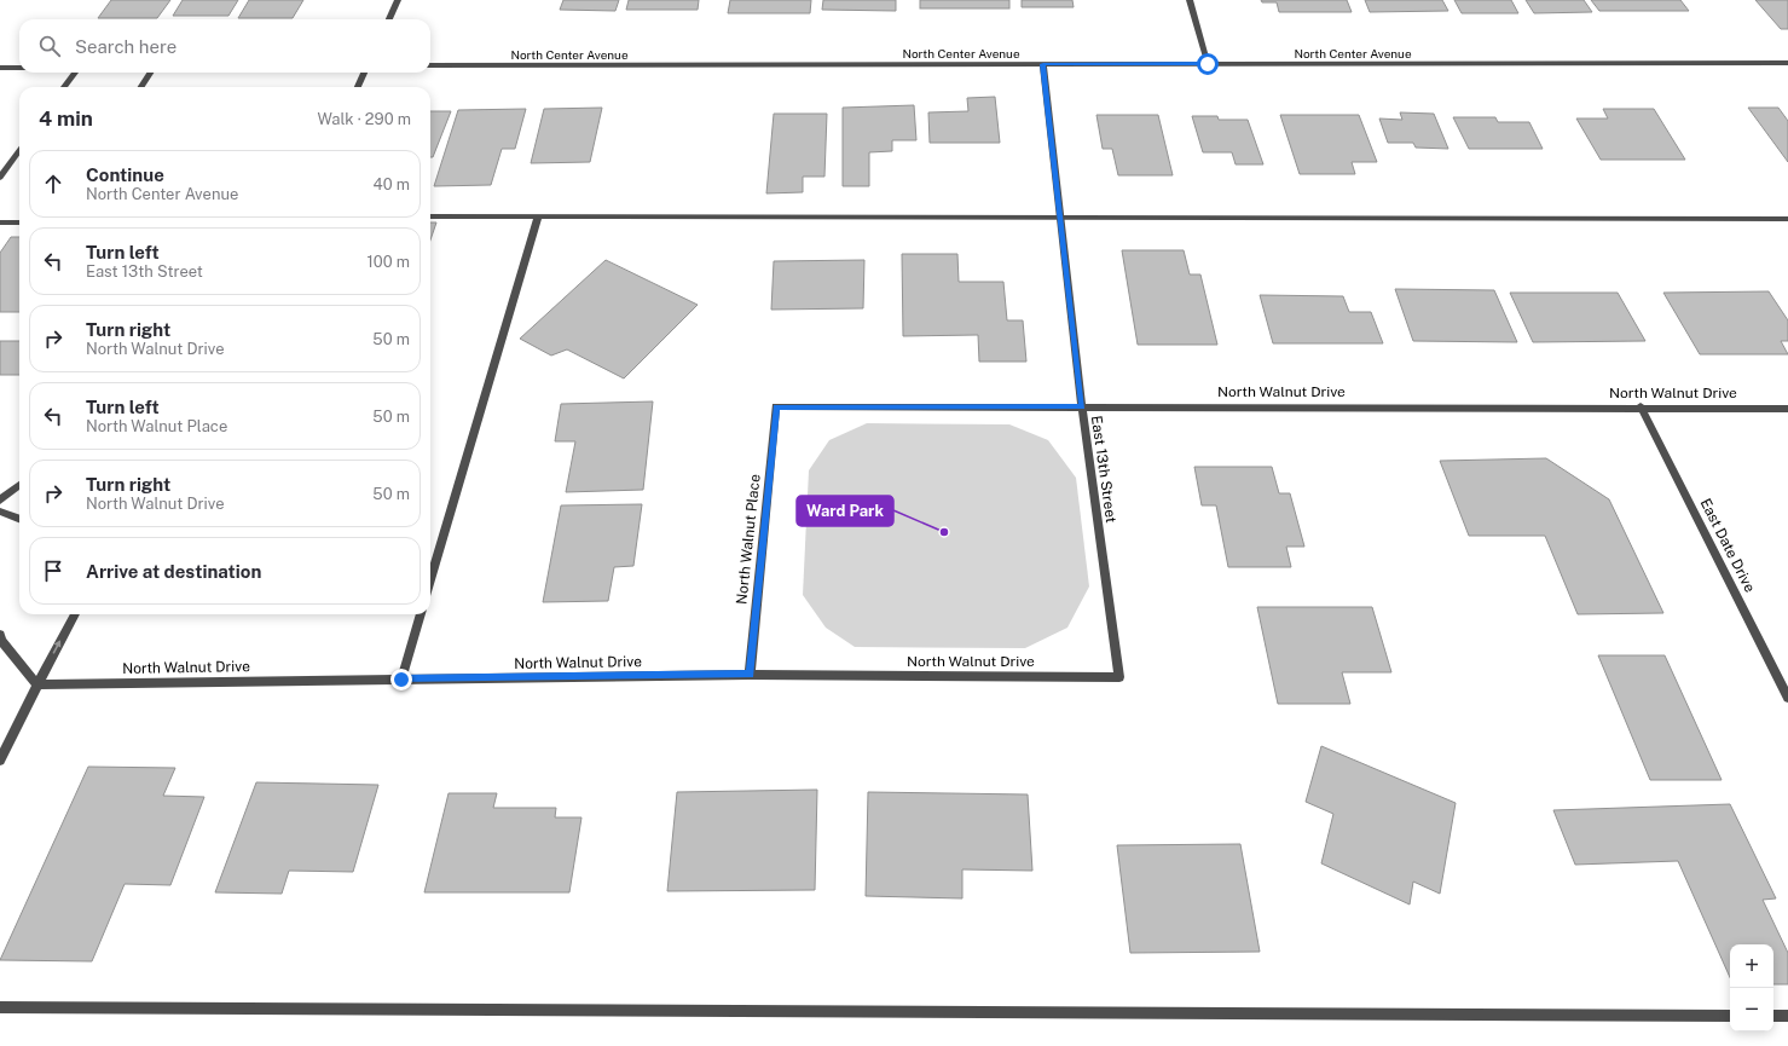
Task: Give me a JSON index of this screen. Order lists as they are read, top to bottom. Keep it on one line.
{"streets":{"street":["North Center Avenue","North Walnut Drive","East 13th Street","North Walnut Place","East Date Drive"]},"crossings":[["North Center Avenue","East 13th Street"],["North Walnut Drive","East 13th Street"],["North Walnut Drive","North Walnut Place"],["North Walnut Drive","East Date Drive"]],"places":["Ward Park"],"page":{"search":"Search here","heading":["4 min","Walk · 290 m"],"list":[["Continue","North Center Avenue","40 m"],["Turn left","East 13th Street","100 m"],["Turn right","North Walnut Drive","50 m"],["Turn left","North Walnut Place","50 m"],["Turn right","North Walnut Drive","50 m"],"Arrive at destination"],"map_buttons":["+","−"]}}
